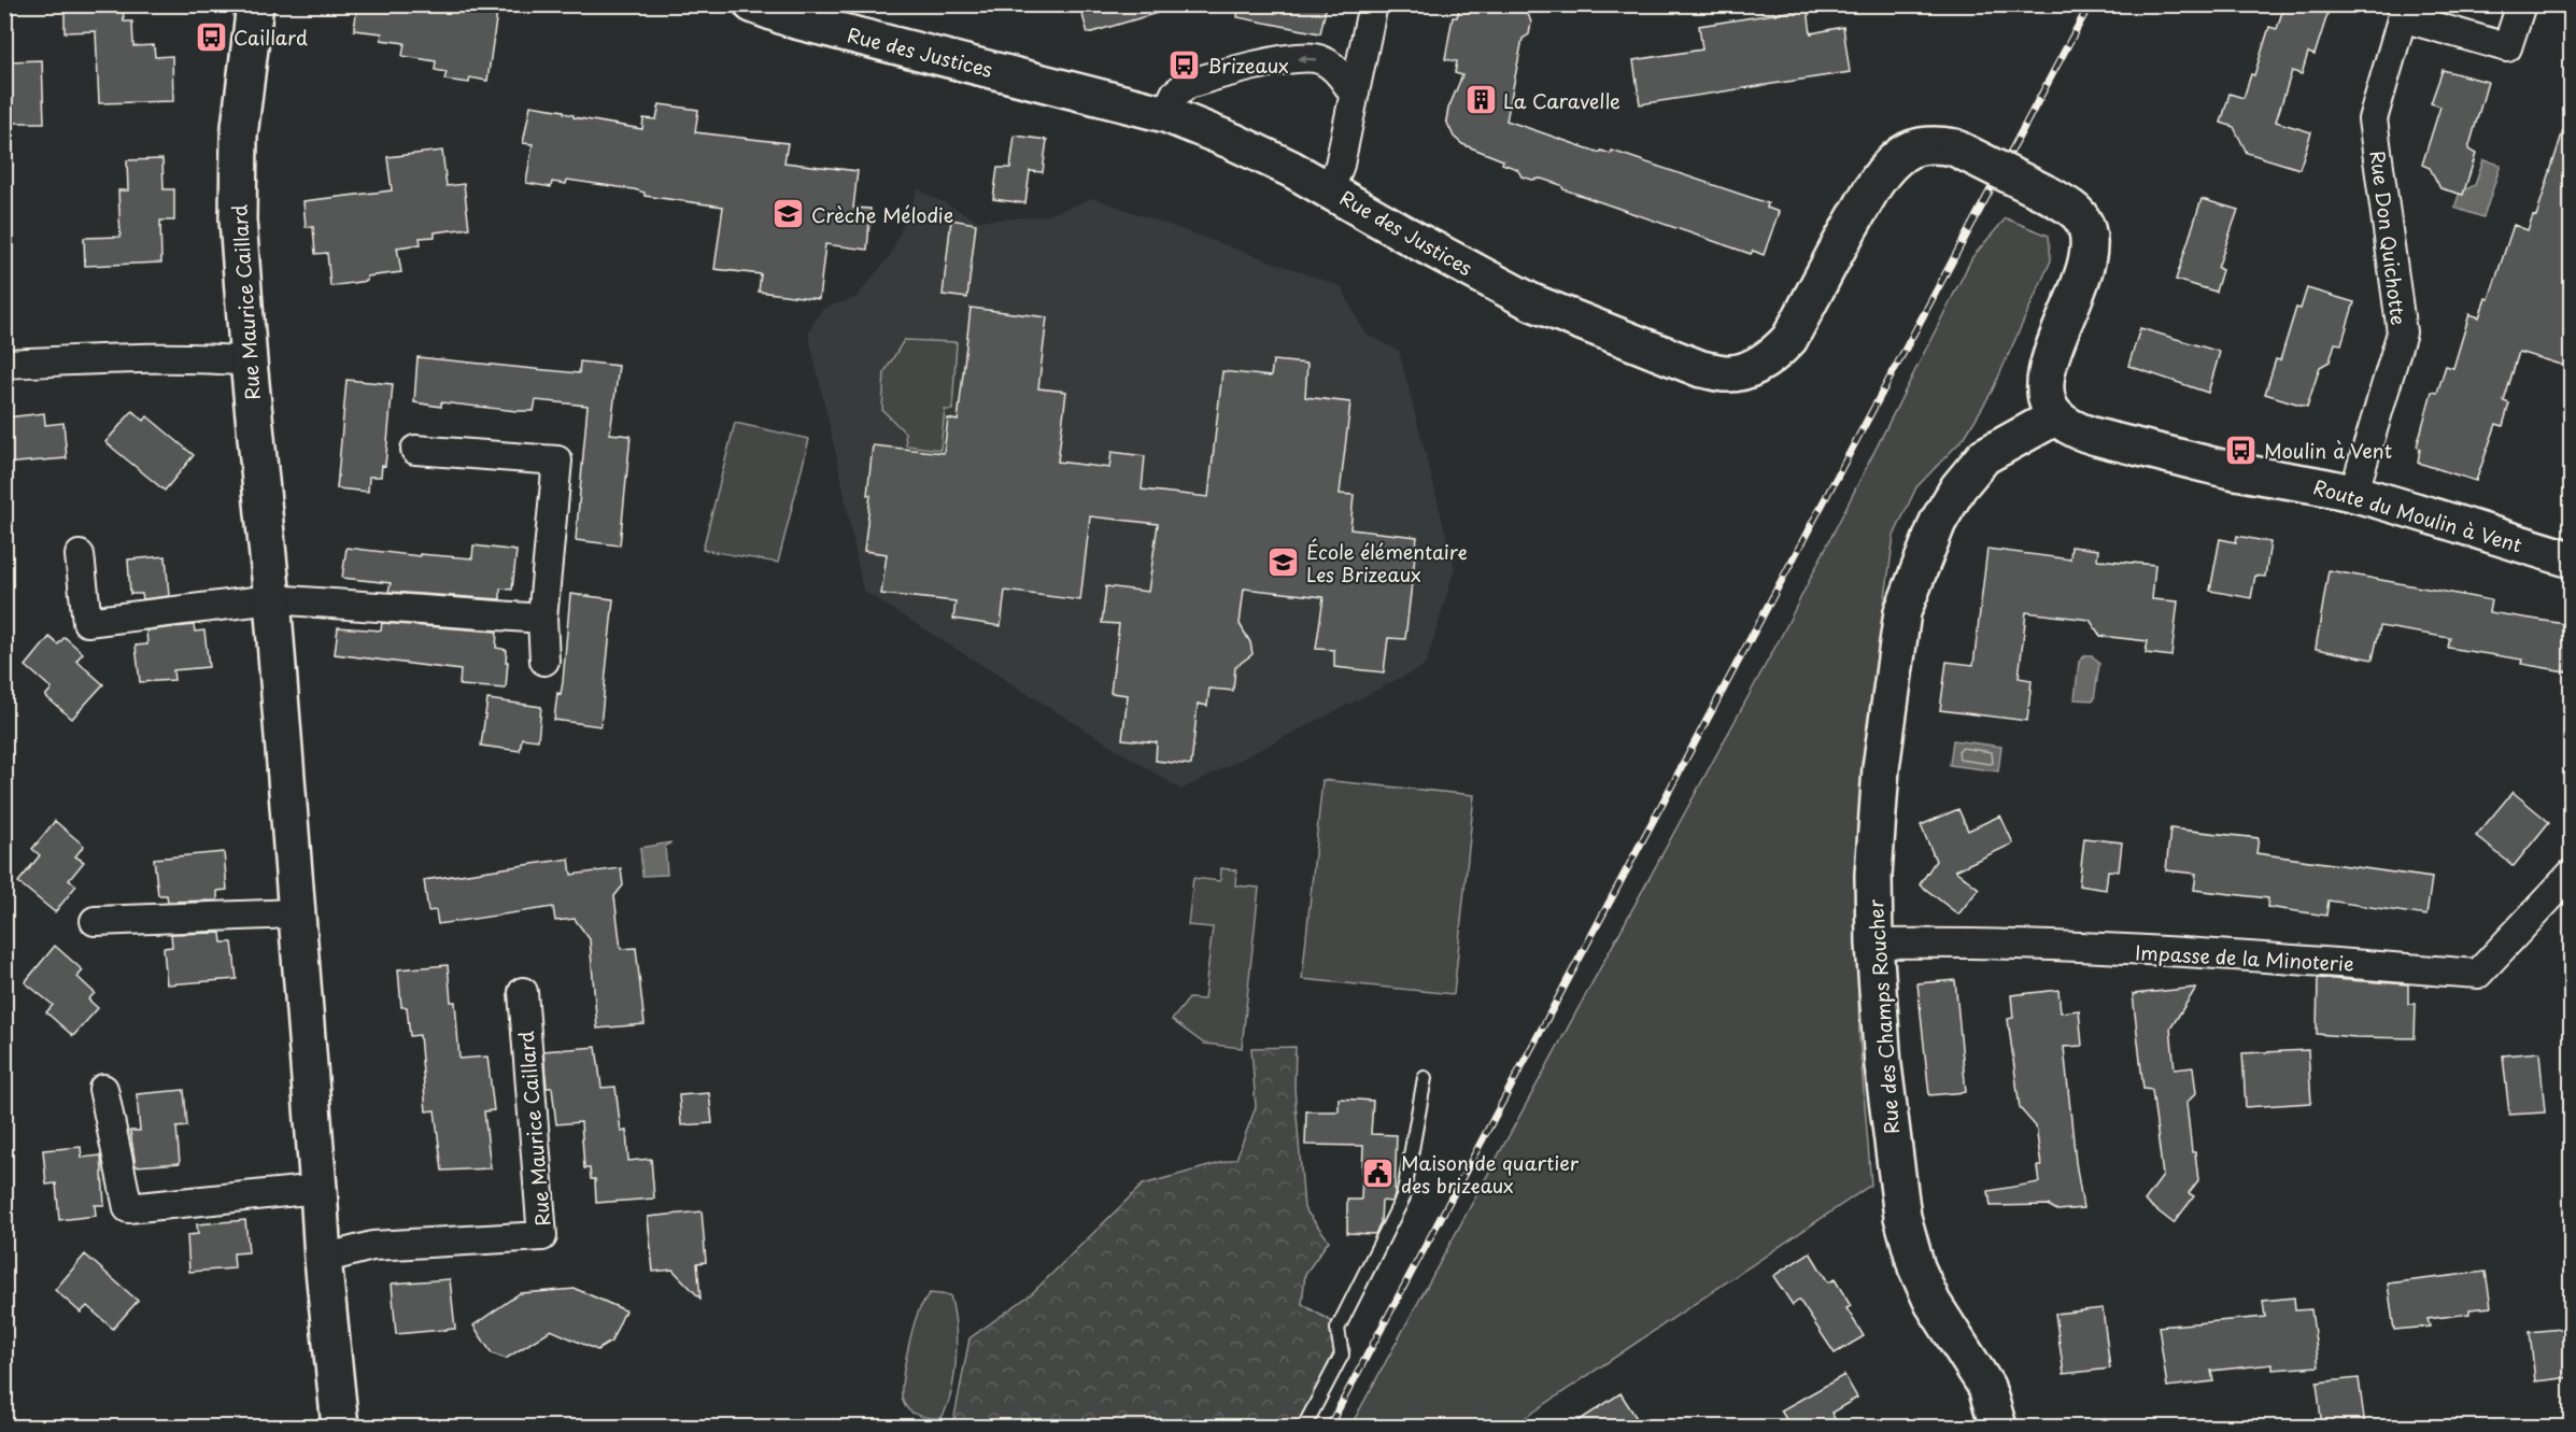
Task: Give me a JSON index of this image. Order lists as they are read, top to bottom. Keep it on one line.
{"streets":{"street":["Rue des Justices","Rue Don Quichotte","Rue Maurice Caillard","Route du Moulin à Vent","Impasse de la Minoterie","Rue des Champs Roucher"]},"crossings":[["Rue des Justices","Route du Moulin à Vent"],["Rue des Justices","Rue des Champs Roucher"],["Rue Don Quichotte","Route du Moulin à Vent"],["Route du Moulin à Vent","Rue des Champs Roucher"],["Impasse de la Minoterie","Rue des Champs Roucher"]],"places":{"bus stop":["Caillard","Brizeaux","Moulin à Vent"],"building":["La Caravelle"],"school or university":["Crèche Mélodie","École élémentaire Les Brizeaux"],"public building":["Maison de quartier des brizeaux"]}}
